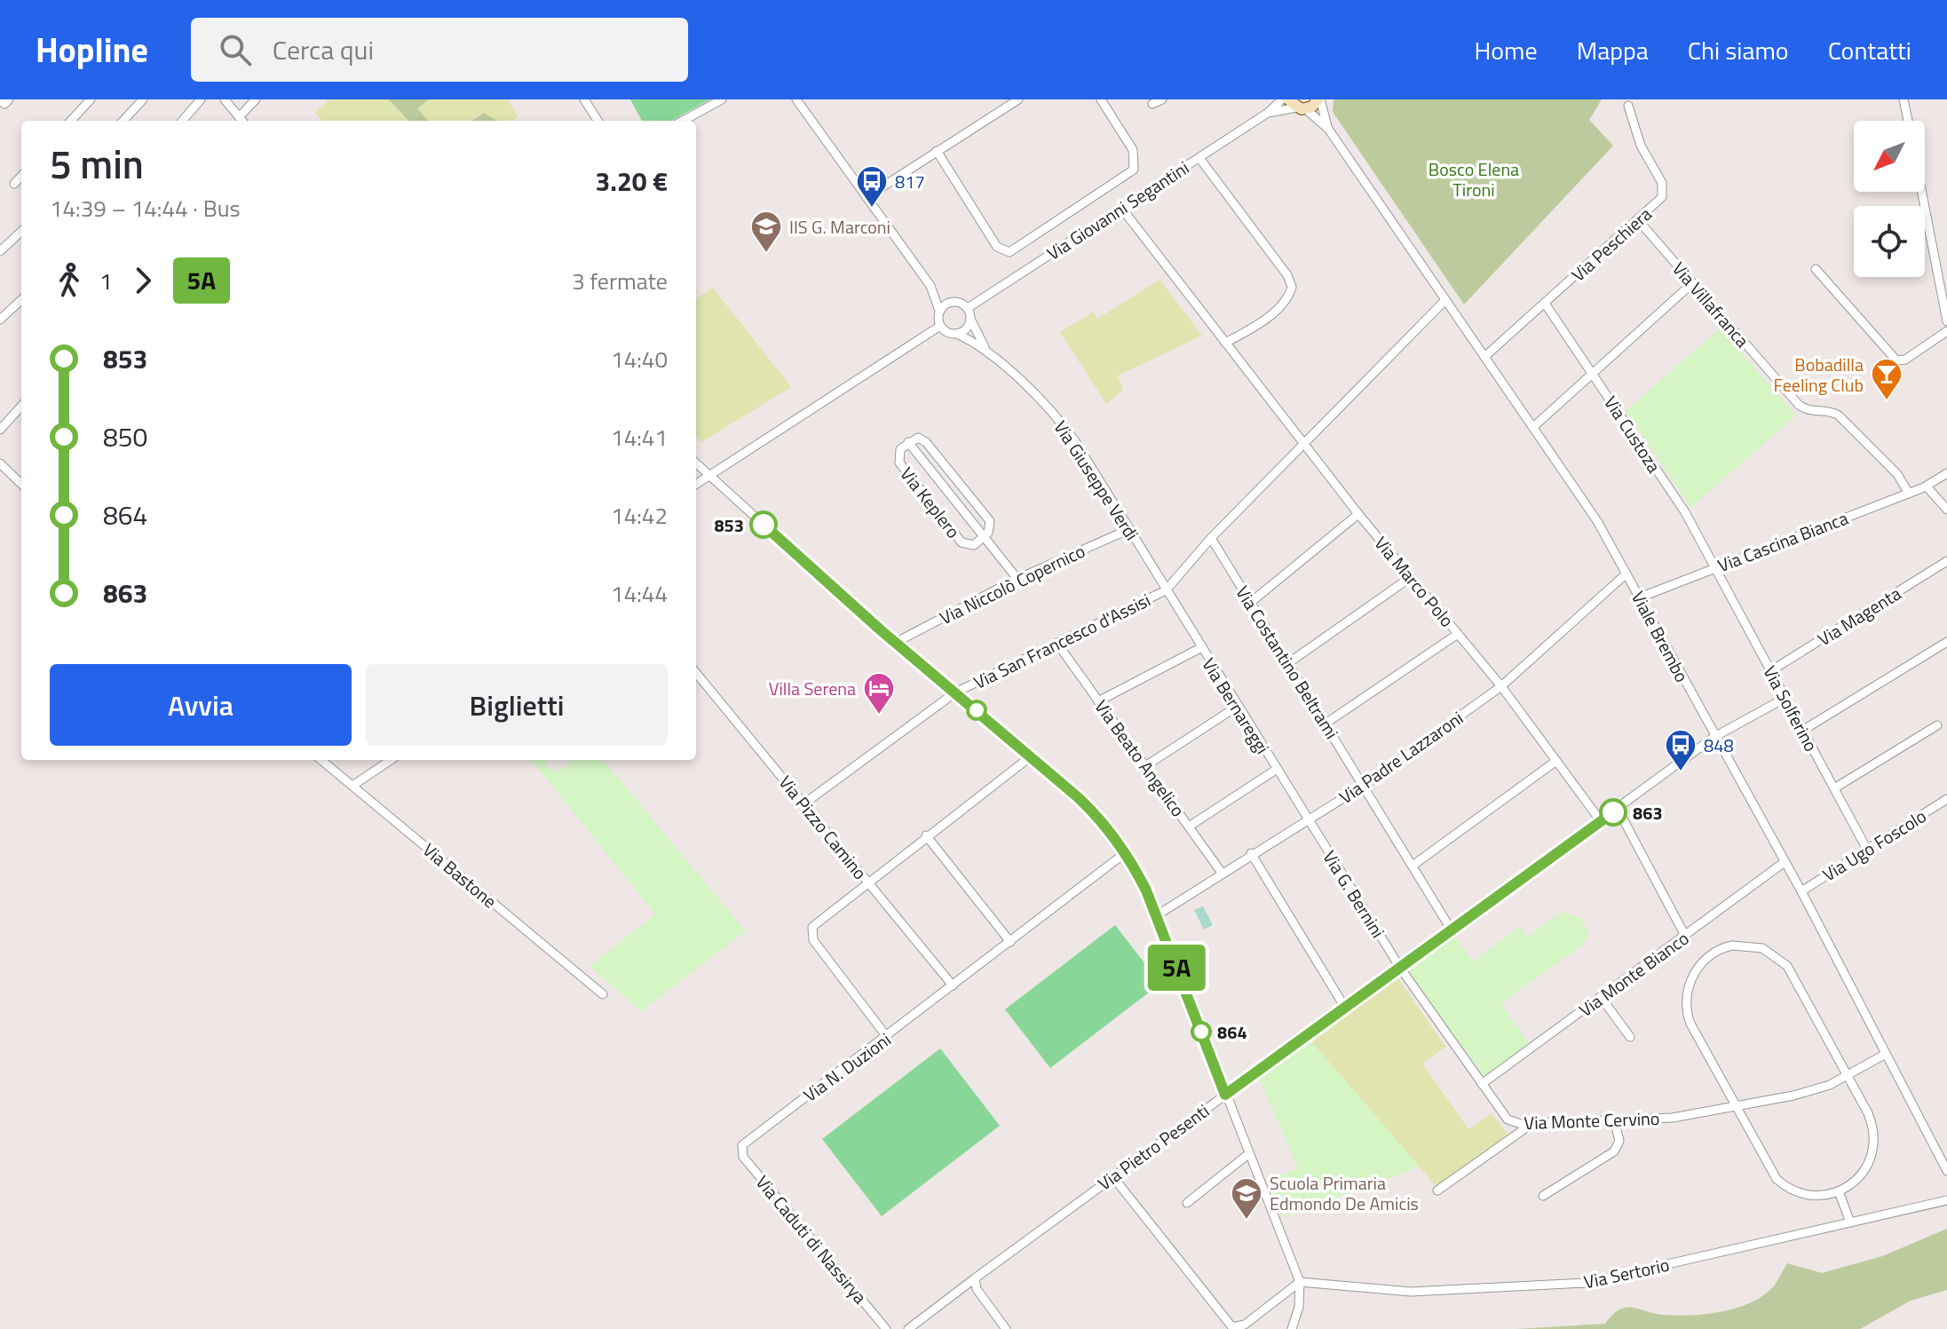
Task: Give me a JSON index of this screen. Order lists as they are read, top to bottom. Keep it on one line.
{"streets":{"street":["Via Giovanni Segantini","Via Peschiera","Via Villafranca","Via Custoza","Via Giuseppe Verdi","Via Keplero","Via Cascina Bianca","Via Marco Polo","Via Niccolò Copernico","Via Magenta","Viale Brembo","Via San Francesco d'Assisi","Via Costantino Beltrami","Via Bernareggi","Via Solferino","Via Padre Lazzaroni","Via Beato Angelico","Via Pizzo Camino","Via Ugo Foscolo","Via Bastone","Via G. Bernini","Via Monte Bianco","Via N. Duzioni","Via Monte Cervino","Via Pietro Pesenti","Via Caduti di Nassirya","Via Sertorio"]},"crossings":[["Via Giovanni Segantini","Via Giuseppe Verdi"],["Via Giovanni Segantini","Via Marco Polo"],["Via Giovanni Segantini","Viale Brembo"],["Via Peschiera","Via Villafranca"],["Via Peschiera","Via Custoza"],["Via Peschiera","Viale Brembo"],["Via Villafranca","Via Cascina Bianca"],["Via Custoza","Via Cascina Bianca"],["Via Custoza","Via Solferino"],["Via Giuseppe Verdi","Via Niccolò Copernico"],["Via Giuseppe Verdi","Via San Francesco d'Assisi"],["Via Giuseppe Verdi","Via Bernareggi"],["Via Keplero","Via Niccolò Copernico"],["Via Cascina Bianca","Viale Brembo"],["Via Cascina Bianca","Via Solferino"],["Via Marco Polo","Via San Francesco d'Assisi"],["Via Marco Polo","Via Padre Lazzaroni"],["Via Marco Polo","Via Pietro Pesenti"],["Via Magenta","Via Solferino"],["Viale Brembo","Via San Francesco d'Assisi"],["Viale Brembo","Via Padre Lazzaroni"],["Viale Brembo","Via Ugo Foscolo"],["Viale Brembo","Via Monte Bianco"],["Viale Brembo","Via Monte Cervino"],["Viale Brembo","Via Pietro Pesenti"],["Via San Francesco d'Assisi","Via Costantino Beltrami"],["Via San Francesco d'Assisi","Via Bernareggi"],["Via San Francesco d'Assisi","Via Beato Angelico"],["Via San Francesco d'Assisi","Via Pizzo Camino"],["Via Costantino Beltrami","Via Padre Lazzaroni"],["Via Costantino Beltrami","Via Pietro Pesenti"],["Via Bernareggi","Via Padre Lazzaroni"],["Via Bernareggi","Via G. Bernini"],["Via Solferino","Via Ugo Foscolo"],["Via Solferino","Via Pietro Pesenti"],["Via Padre Lazzaroni","Via Beato Angelico"],["Via Padre Lazzaroni","Via G. Bernini"],["Via Pizzo Camino","Via N. Duzioni"],["Via G. Bernini","Via Monte Cervino"],["Via G. Bernini","Via Pietro Pesenti"],["Via Monte Bianco","Via Monte Cervino"],["Via N. Duzioni","Via Caduti di Nassirya"],["Via Monte Cervino","Via Pietro Pesenti"]],"parks":["Bosco Elena Tironi"],"places":{"bus stop":["817","848"],"school or university":["IIS G. Marconi","Scuola Primaria Edmondo De Amicis"],"bar":["Bobadilla Feeling Club"],"other":["853","863","864"],"hotel":["Villa Serena"]},"lines":["bus line 5A"],"north":"bottom left","page":{"header":"Hopline","search":"Cerca qui","nav":["Home","Mappa","Chi siamo","Contatti"],"on_map":"5A","heading":["5 min","14:39 – 14:44 · Bus","3.20 €"],"legs":["1","5A","3 fermate"],"list":[{"name":"853","value":"14:40"},{"name":"850","value":"14:41"},{"name":"864","value":"14:42"},{"name":"863","value":"14:44"}],"buttons":["Avvia","Biglietti"]}}
